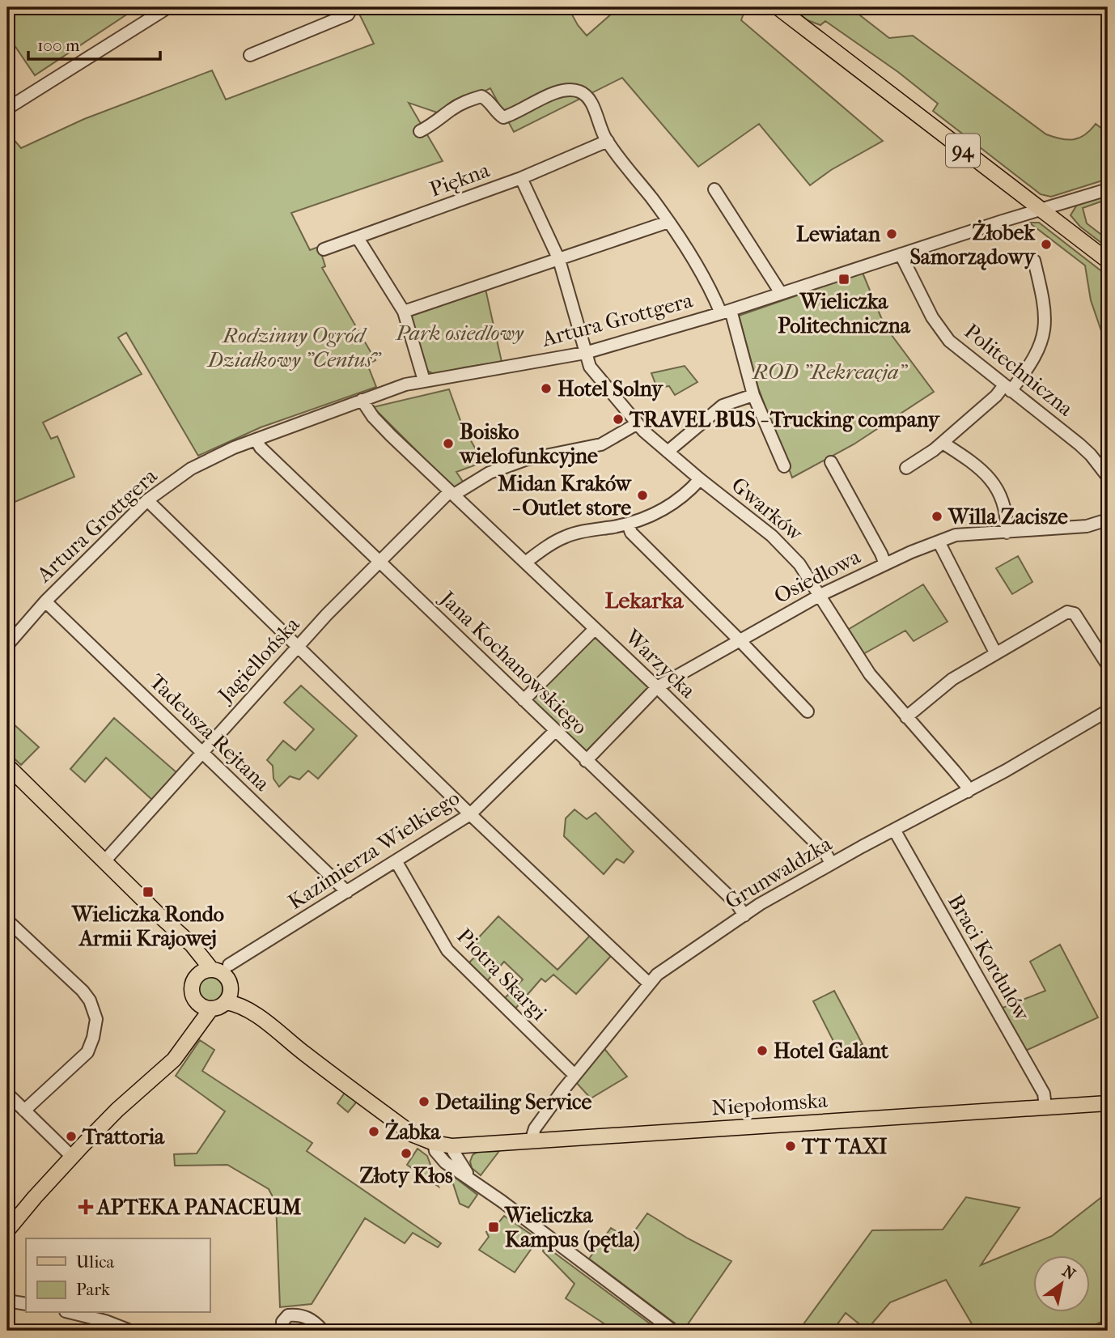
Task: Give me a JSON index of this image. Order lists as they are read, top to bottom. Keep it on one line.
{"streets":{"main road":["94","Niepołomska"],"street":["Piękna","Artura Grottgera","Politechniczna","Gwarków","Osiedlowa","Jagiellońska","Jana Kochanowskiego","Warzycka","Tadeusza Rejtana","Kazimierza Wielkiego","Grunwaldzka","Braci Kordulów","Piotra Skargi"]},"crossings":[["94","Artura Grottgera"],["Piękna","Gwarków"],["Artura Grottgera","Politechniczna"],["Artura Grottgera","Gwarków"],["Artura Grottgera","Jana Kochanowskiego"],["Artura Grottgera","Warzycka"],["Artura Grottgera","Tadeusza Rejtana"],["Gwarków","Osiedlowa"],["Gwarków","Jagiellońska"],["Gwarków","Grunwaldzka"],["Osiedlowa","Jana Kochanowskiego"],["Osiedlowa","Warzycka"],["Jagiellońska","Jana Kochanowskiego"],["Jagiellońska","Warzycka"],["Jagiellońska","Tadeusza Rejtana"],["Jana Kochanowskiego","Kazimierza Wielkiego"],["Jana Kochanowskiego","Grunwaldzka"],["Warzycka","Grunwaldzka"],["Tadeusza Rejtana","Kazimierza Wielkiego"],["Kazimierza Wielkiego","Piotra Skargi"],["Grunwaldzka","Braci Kordulów"],["Grunwaldzka","Piotra Skargi"],["Grunwaldzka","Niepołomska"],["Braci Kordulów","Niepołomska"]],"districts":["Lekarka"],"parks":["Park osiedlowy","Rodzinny Ogród Działkowy \"Centuś\"","ROD \"Rekreacja\""],"places":{"other":["Lewiatan","Żłobek Samorządowy","Hotel Solny","TRAVEL BUS - Trucking company","Boisko wielofunkcyjne","Midan Kraków - Outlet store","Willa Zacisze","Hotel Galant","Detailing Service","Żabka","Trattoria","TT TAXI","Złoty Kłos"],"transit":["Wieliczka Politechniczna","Wieliczka Rondo Armii Krajowej","Wieliczka Kampus (pętla)"],"health":["APTEKA PANACEUM"]},"legend":["Ulica","Park"],"scale_bar":"100 m","north":"top right"}
